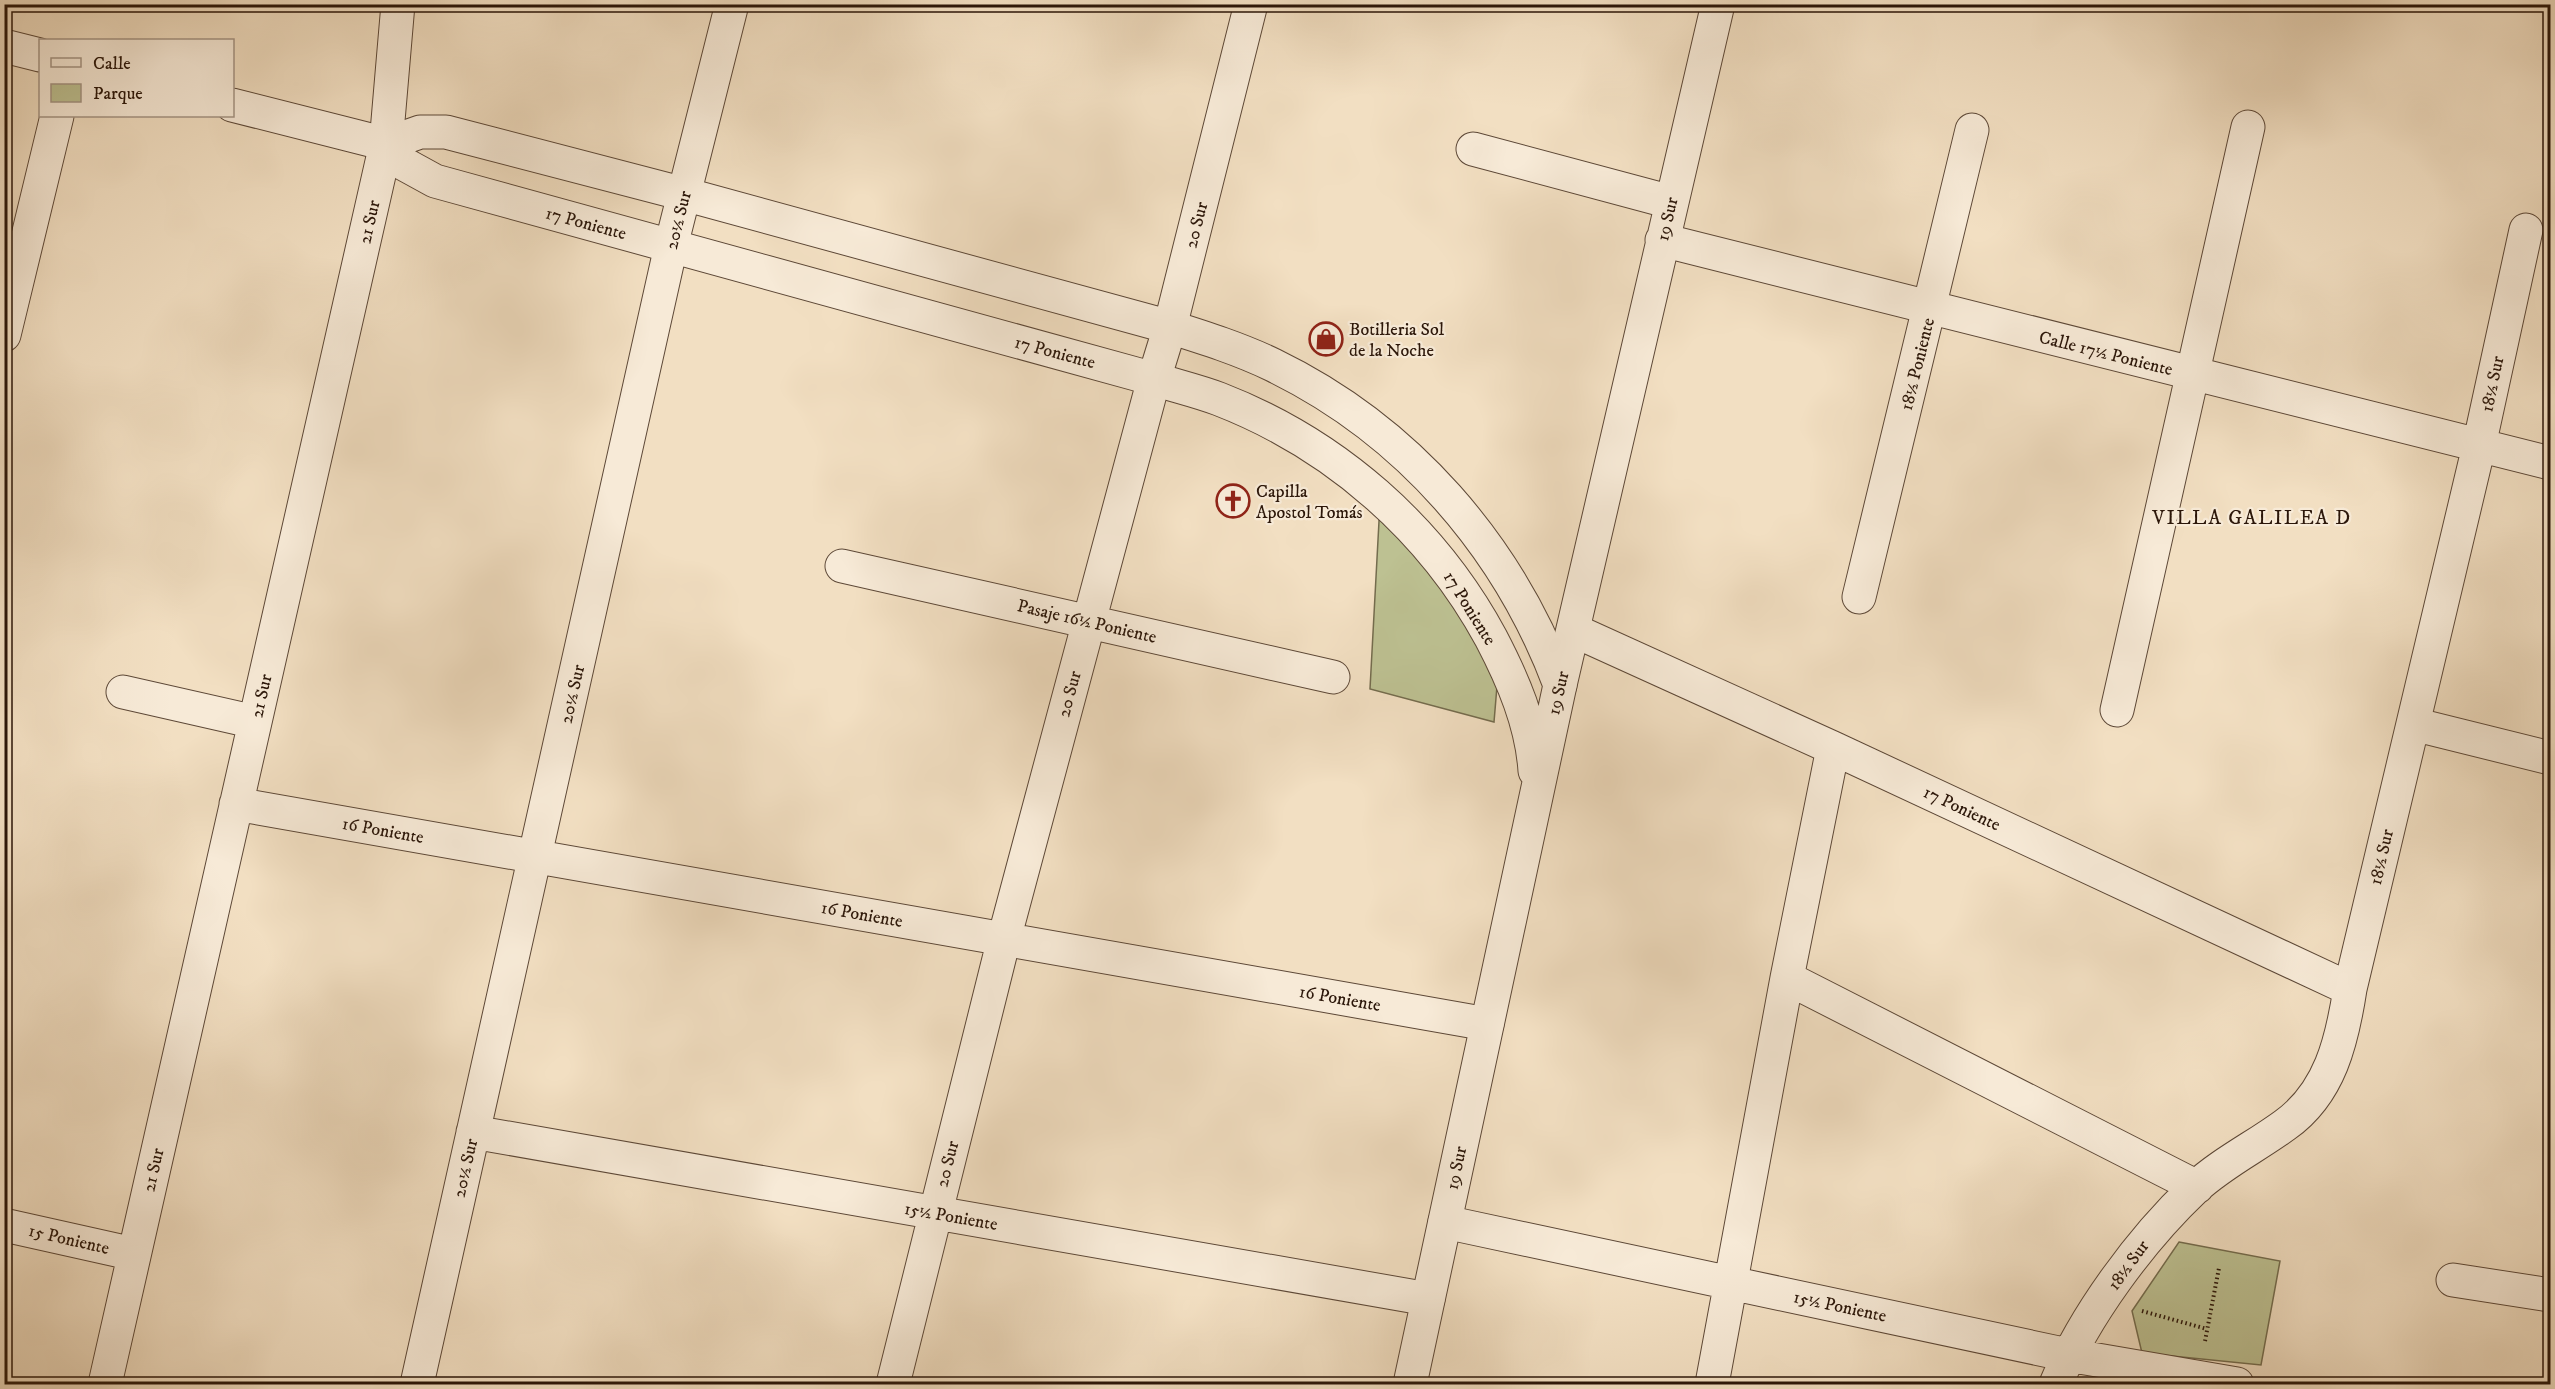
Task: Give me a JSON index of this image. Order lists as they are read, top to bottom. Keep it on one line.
{"streets":{"street":["19 Sur","20½ Sur","21 Sur","17 Poniente","20 Sur","Calle 17½ Poniente","18½ Poniente","18½ Sur","Pasaje 16½ Poniente","16 Poniente","15½ Poniente","15 Poniente"]},"crossings":[["19 Sur","17 Poniente"],["19 Sur","Calle 17½ Poniente"],["19 Sur","16 Poniente"],["19 Sur","15½ Poniente"],["20½ Sur","17 Poniente"],["20½ Sur","16 Poniente"],["20½ Sur","15½ Poniente"],["21 Sur","17 Poniente"],["21 Sur","16 Poniente"],["21 Sur","15 Poniente"],["17 Poniente","20 Sur"],["17 Poniente","18½ Sur"],["20 Sur","Pasaje 16½ Poniente"],["20 Sur","16 Poniente"],["20 Sur","15½ Poniente"],["Calle 17½ Poniente","18½ Poniente"],["Calle 17½ Poniente","18½ Sur"],["18½ Sur","15½ Poniente"]],"districts":["VILLA GALILEA D"],"places":{"shop":["Botilleria Sol de la Noche"],"church":["Capilla Apostol Tomás"]},"legend":["Calle","Parque"]}
